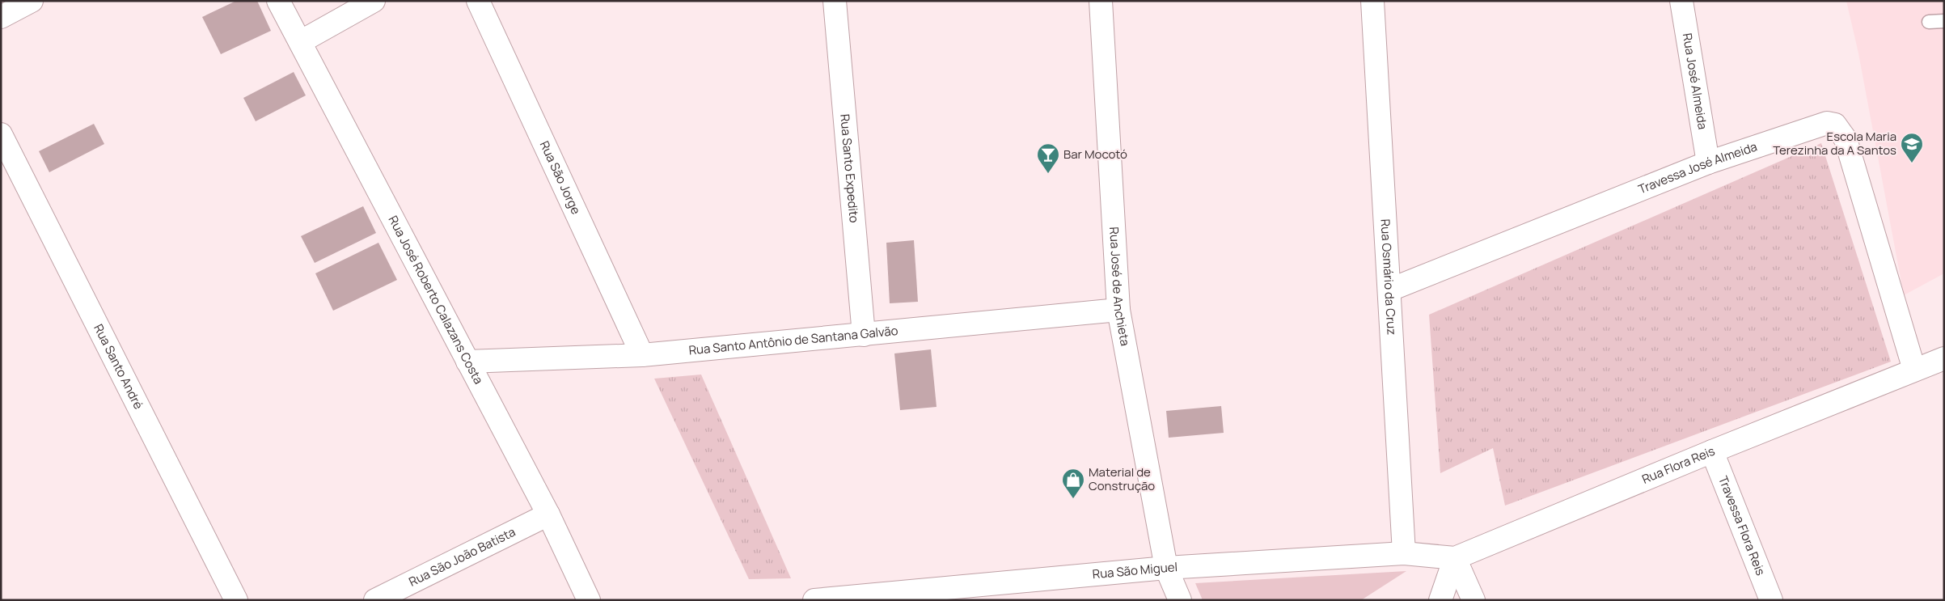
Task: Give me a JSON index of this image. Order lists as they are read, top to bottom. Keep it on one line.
{"streets":{"street":["Rua José Almeida","Rua Santo Expedito","Travessa José Almeida","Rua São Jorge","Rua Osmário da Cruz","Rua José de Anchieta","Rua José Roberto Calazans Costa","Rua Santo Antônio de Santana Galvão","Rua Santo André","Rua Flora Reis","Travessa Flora Reis","Rua São João Batista","Rua São Miguel"]},"crossings":[["Rua José Almeida","Travessa José Almeida"],["Rua Santo Expedito","Rua Santo Antônio de Santana Galvão"],["Travessa José Almeida","Rua Osmário da Cruz"],["Travessa José Almeida","Rua Flora Reis"],["Rua São Jorge","Rua Santo Antônio de Santana Galvão"],["Rua Osmário da Cruz","Rua São Miguel"],["Rua José de Anchieta","Rua Santo Antônio de Santana Galvão"],["Rua José de Anchieta","Rua São Miguel"],["Rua José Roberto Calazans Costa","Rua Santo Antônio de Santana Galvão"],["Rua José Roberto Calazans Costa","Rua São João Batista"],["Rua Flora Reis","Travessa Flora Reis"],["Rua Flora Reis","Rua São Miguel"]],"places":{"school or university":["Escola Maria Terezinha da A Santos"],"bar":["Bar Mocotó"],"shop":["Material de Construção"]}}
